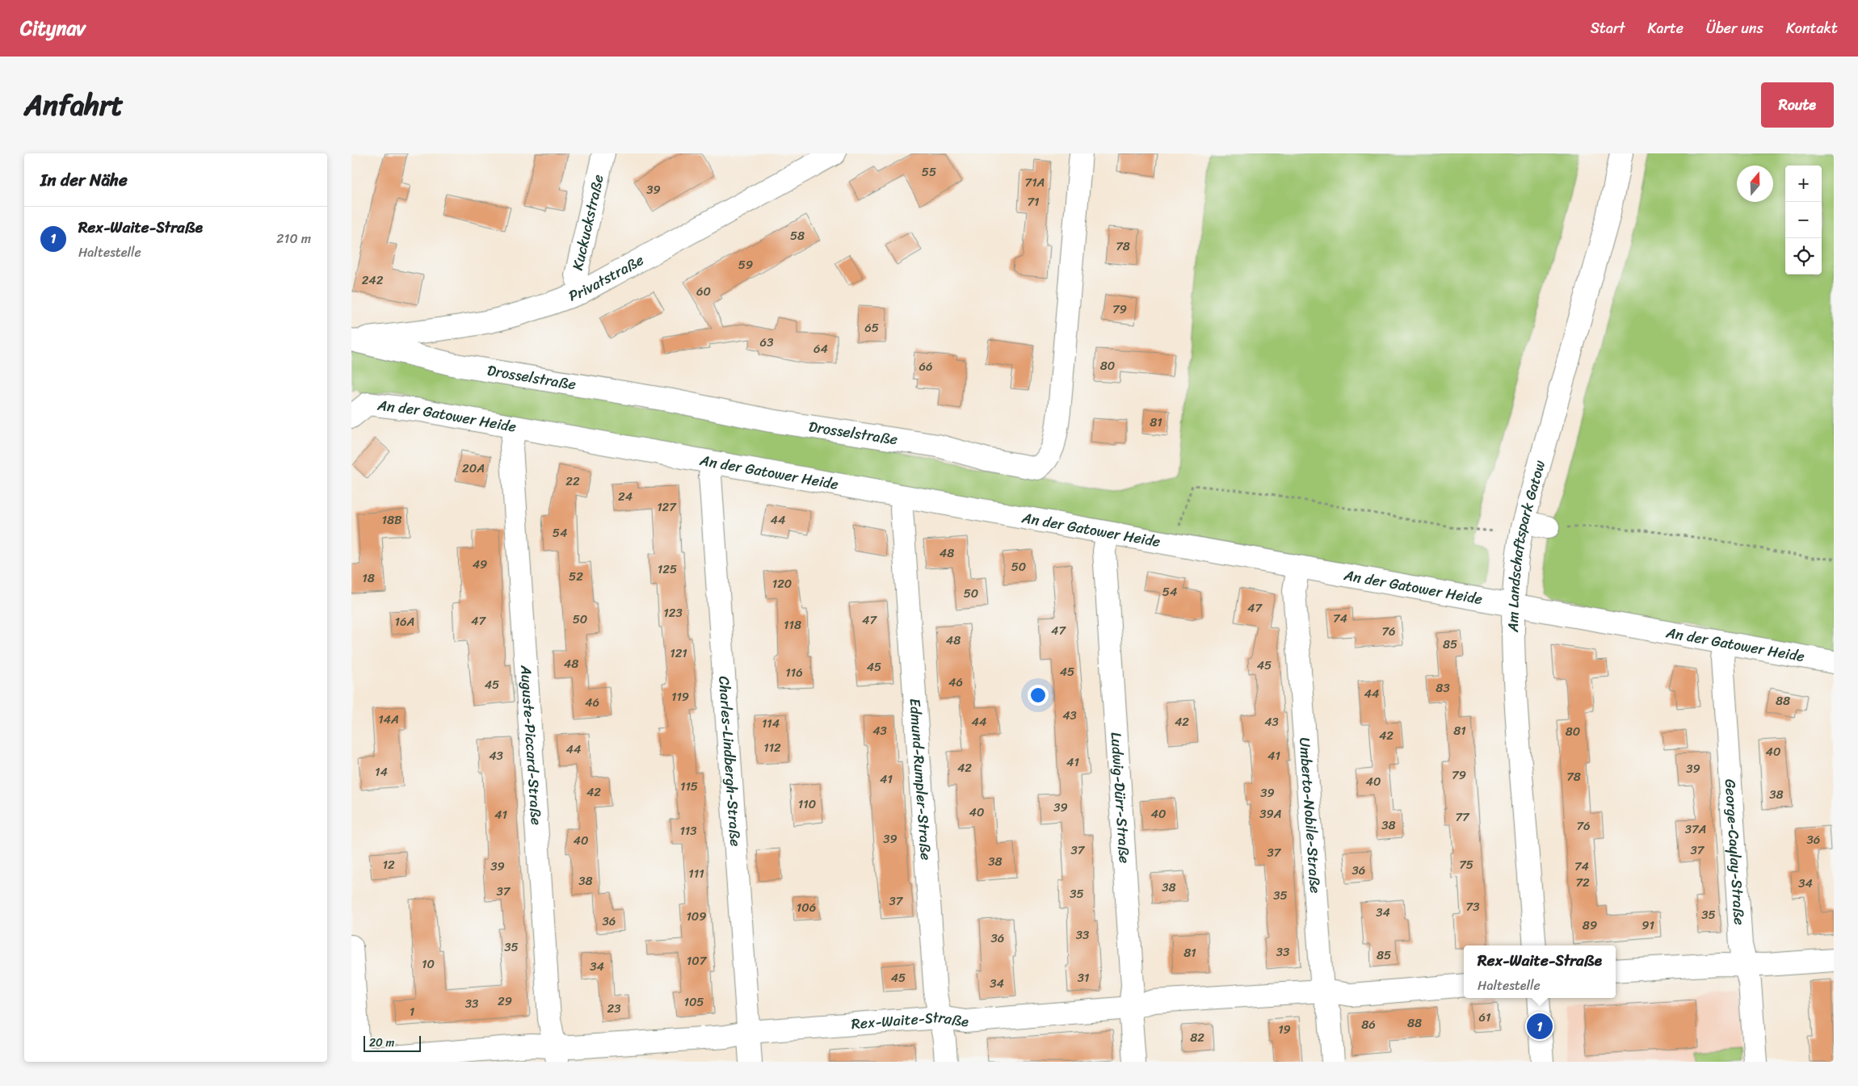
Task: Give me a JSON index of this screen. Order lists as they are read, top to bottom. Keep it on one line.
{"streets":{"street":["Kuckuckstraße","Privatstraße","Drosselstraße","An der Gatower Heide","Am Landschaftspark Gatow","Auguste-Piccard-Straße","Charles-Lindbergh-Straße","Edmund-Rumpler-Straße","Ludwig-Dürr-Straße","Umberto-Nobile-Straße","George-Caylay-Straße","Rex-Waite-Straße"]},"crossings":[["Kuckuckstraße","Privatstraße"],["Privatstraße","Drosselstraße"],["An der Gatower Heide","Am Landschaftspark Gatow"],["An der Gatower Heide","Auguste-Piccard-Straße"],["An der Gatower Heide","Charles-Lindbergh-Straße"],["An der Gatower Heide","Edmund-Rumpler-Straße"],["An der Gatower Heide","Ludwig-Dürr-Straße"],["An der Gatower Heide","Umberto-Nobile-Straße"],["An der Gatower Heide","George-Caylay-Straße"],["Auguste-Piccard-Straße","Rex-Waite-Straße"],["Charles-Lindbergh-Straße","Rex-Waite-Straße"],["Edmund-Rumpler-Straße","Rex-Waite-Straße"],["Ludwig-Dürr-Straße","Rex-Waite-Straße"],["Umberto-Nobile-Straße","Rex-Waite-Straße"]],"house_numbers":["55","71A","39","71","58","78","59","242","60","79","65","63","64","80","66","81","20A","22","24","127","18B","44","54","48","49","50","125","52","18","120","54","50","47","123","74","50","47","47","16A","118","47","76","48","85","121","48","45","45","45","116","46","45","83","44","119","88","46","43","14A","44","42","43","114","43","81","80","42","112","44","40","43","41","41","42","39","14","79","78","41","40","115","42","39","38","110","39","40","40","39A","41","77","38","76","37A","113","39","36","40","37","37","37","38","12","75","39","74","36","111","38","72","34","38","37","35","35","37","73","106","34","35","109","36","89","91","33","36","35","33","81","85","107","10","34","45","31","34","29","105","33","23","1","61","88","86","19","82"],"scale_bar":"20 m","north":"top","page":{"header":"Citynav","nav":["Start","Karte","Über uns","Kontakt"],"title":"Anfahrt","buttons":"Route","heading":"In der Nähe","map_buttons":["+","−"],"list":[{"mark":"1","name":"Rex-Waite-Straße","note":"Haltestelle","value":"210 m"}],"popup":["Rex-Waite-Straße","Haltestelle"],"pins":"1","scale":"20 m"}}
